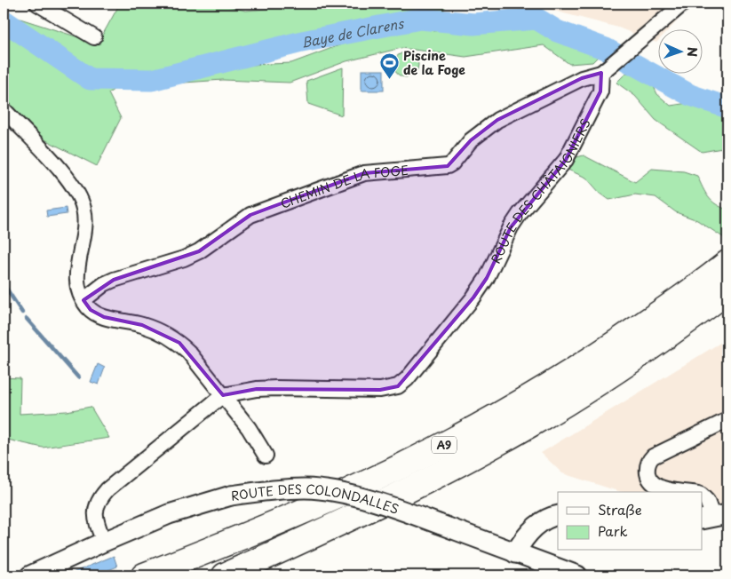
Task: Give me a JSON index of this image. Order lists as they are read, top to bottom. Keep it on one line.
{"streets":{"highway":["A9"],"street":["CHEMIN DE LA FOGE","ROUTE DES CHÂTAIGNIERS","ROUTE DES COLONDALLES"]},"crossings":[["CHEMIN DE LA FOGE","ROUTE DES CHÂTAIGNIERS"]],"water":["Baye de Clarens"],"places":{"sports":["Piscine de la Foge"]},"legend":["Straße","Park"],"north":"right"}
